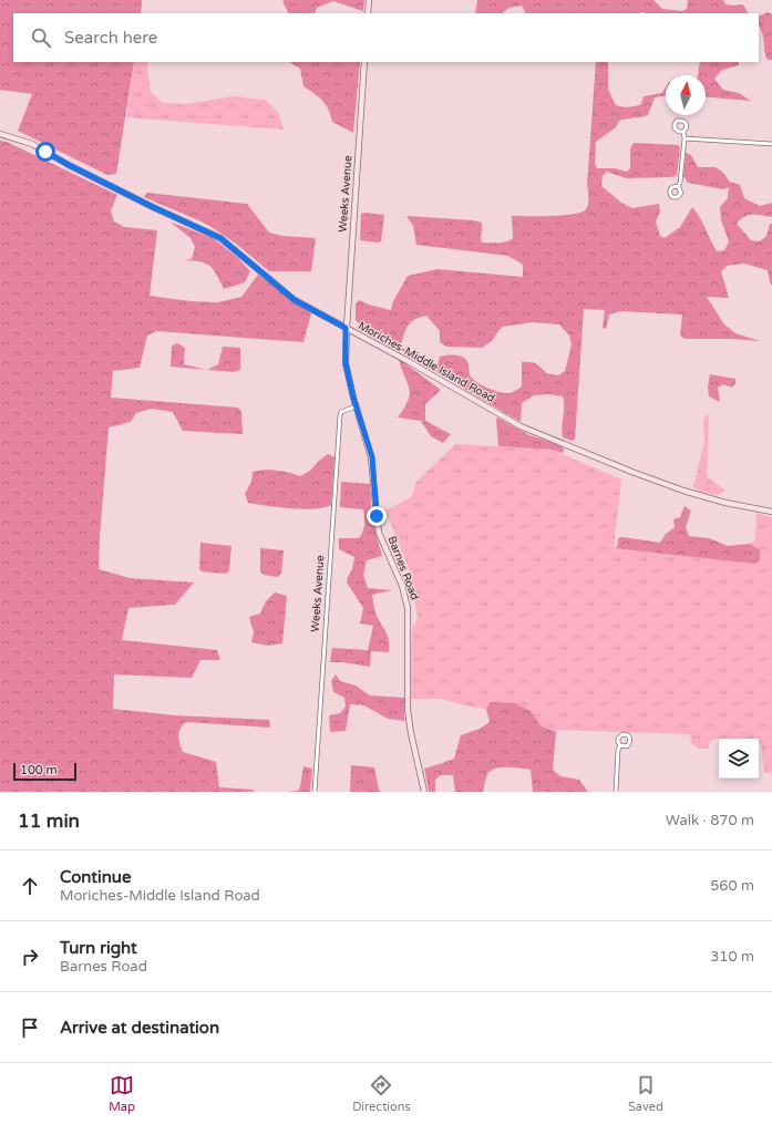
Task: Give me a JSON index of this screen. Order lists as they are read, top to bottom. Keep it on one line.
{"streets":{"main road":["Weeks Avenue","Moriches-Middle Island Road","Barnes Road"]},"crossings":[["Weeks Avenue","Moriches-Middle Island Road"],["Weeks Avenue","Barnes Road"],["Moriches-Middle Island Road","Barnes Road"]],"scale_bar":"100 m","north":"top","page":{"search":"Search here","scale":"100 m","heading":["11 min","Walk · 870 m"],"list":[["Continue","Moriches-Middle Island Road","560 m"],["Turn right","Barnes Road","310 m"],"Arrive at destination"],"nav":["Map","Directions","Saved"]}}
